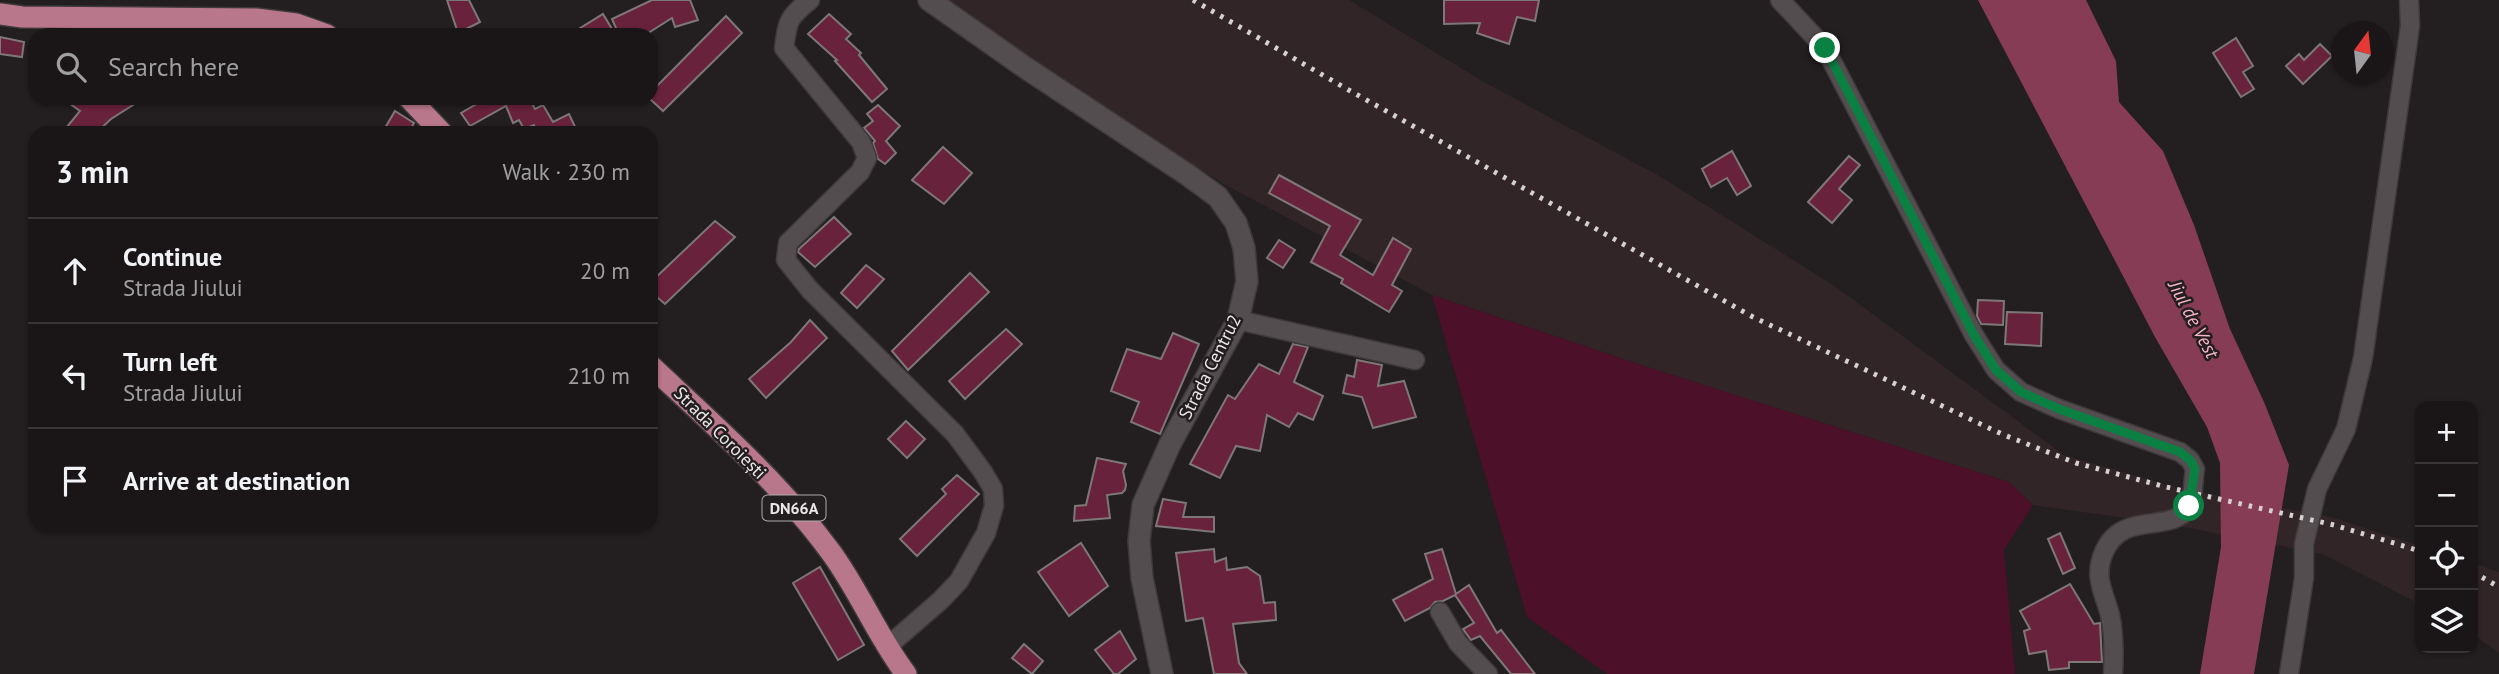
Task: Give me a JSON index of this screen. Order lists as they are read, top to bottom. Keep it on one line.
{"streets":{"main road":["Strada Coroiești","DN66A"],"street":["Strada Centru2"]},"water":["Jiul de Vest"],"north":"top","page":{"search":"Search here","heading":["3 min","Walk · 230 m"],"list":[["Continue","Strada Jiului","20 m"],["Turn left","Strada Jiului","210 m"],"Arrive at destination"],"map_buttons":["+","−"]}}
